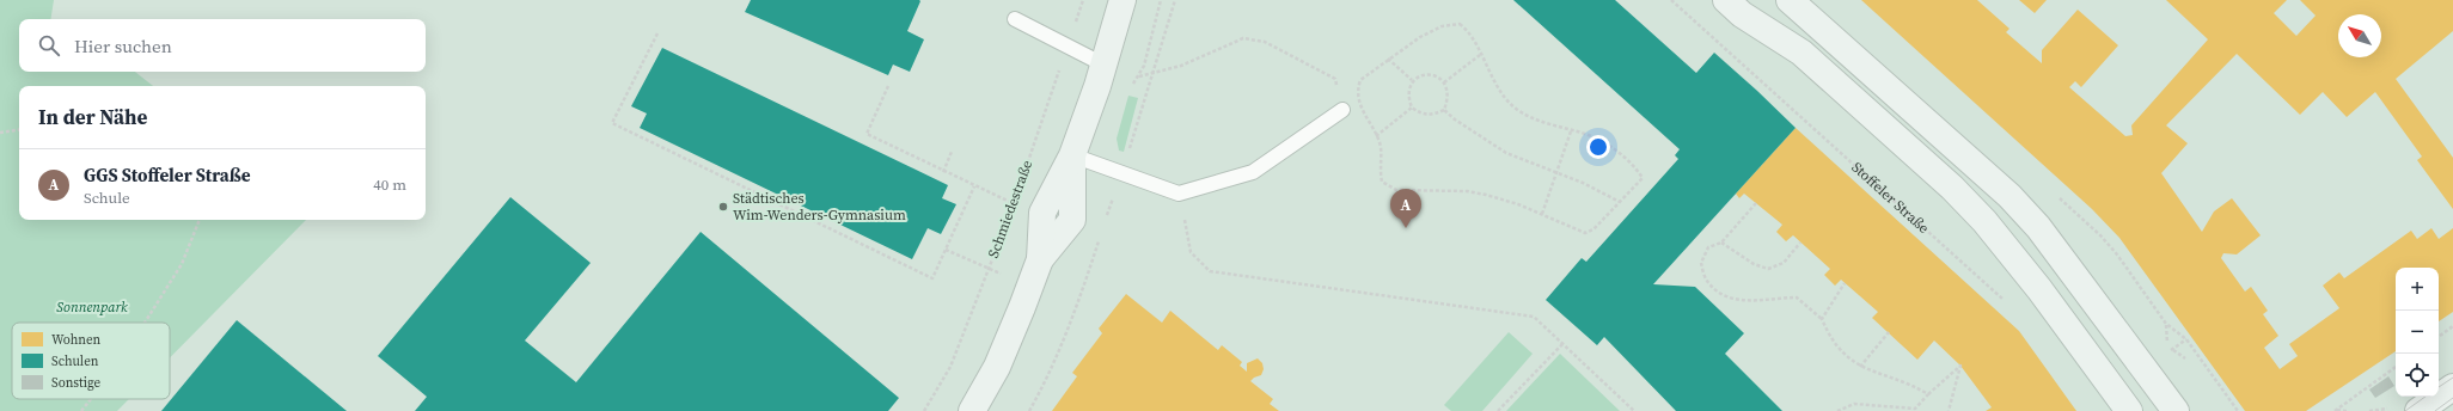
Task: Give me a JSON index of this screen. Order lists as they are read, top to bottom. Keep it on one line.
{"streets":{"path":["Stoffeler Straße","Schmiedestraße"]},"parks":["Sonnenpark"],"places":["Städtisches Wim-Wenders-Gymnasium"],"legend":["Wohnen","Schulen","Sonstige"],"north":"top left","page":{"search":"Hier suchen","heading":"In der Nähe","list":[{"mark":"A","name":"GGS Stoffeler Straße","note":"Schule","value":"40 m"}],"pins":"A","map_buttons":["+","−"]}}
